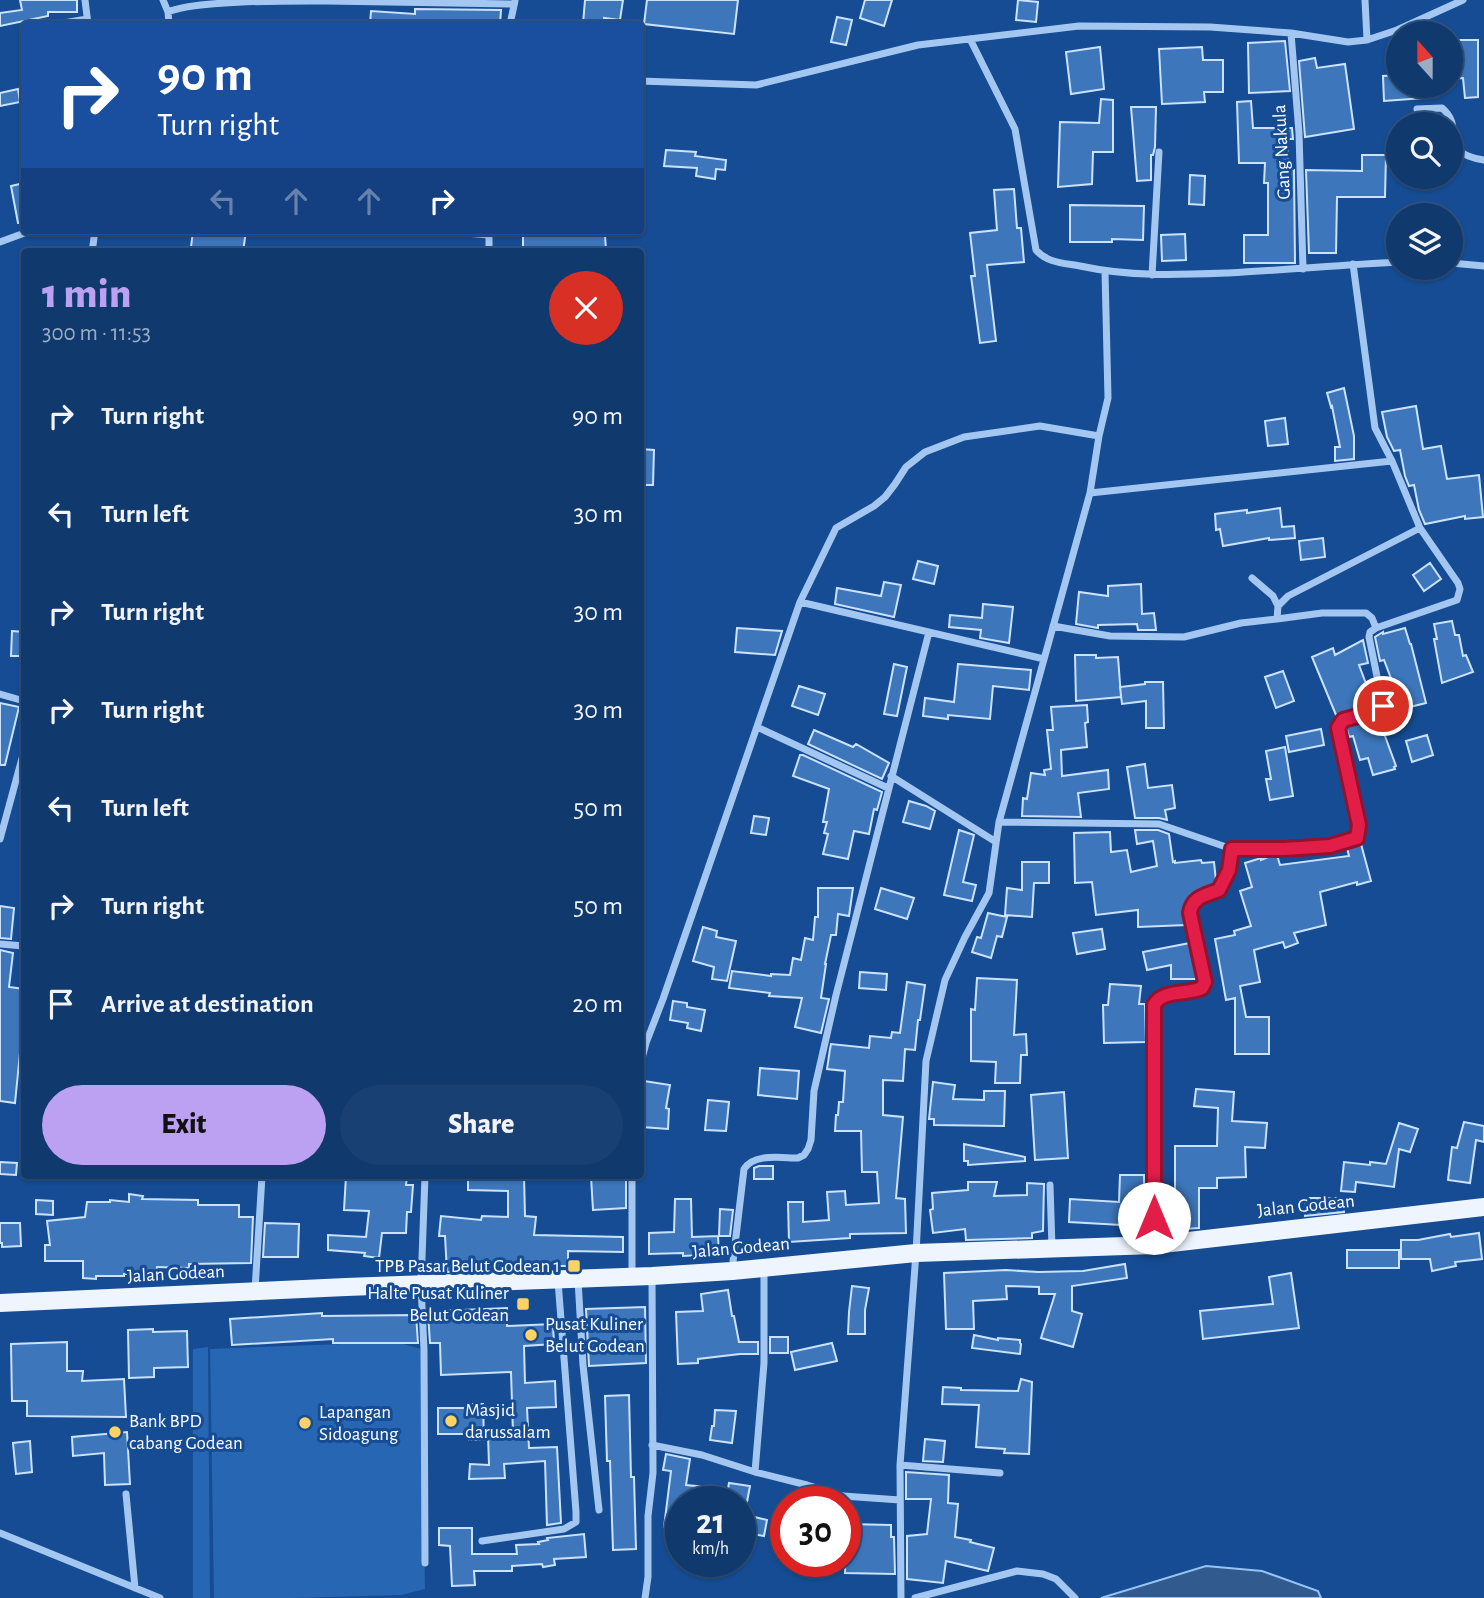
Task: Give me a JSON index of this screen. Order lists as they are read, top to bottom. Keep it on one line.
{"streets":{"main road":["Jalan Godean"],"street":["Gang Nakula"]},"places":{"transit":["TPB Pasar Belut Godean 1","Halte Pusat Kuliner Belut Godean"],"other":["Pusat Kuliner Belut Godean","Masjid darussalam","Lapangan Sidoagung","Bank BPD cabang Godean"]},"north":"top","page":{"turn":["90 m","Turn right"],"heading":["1 min","300 m · 11:53"],"list":[{"name":"Turn right","value":"90 m"},{"name":"Turn left","value":"30 m"},{"name":"Turn right","value":"30 m"},{"name":"Turn right","value":"30 m"},{"name":"Turn left","value":"50 m"},{"name":"Turn right","value":"50 m"},{"name":"Arrive at destination","value":"20 m"}],"buttons":["Exit","Share"],"speed":"21 km/h","limit":"30"}}
